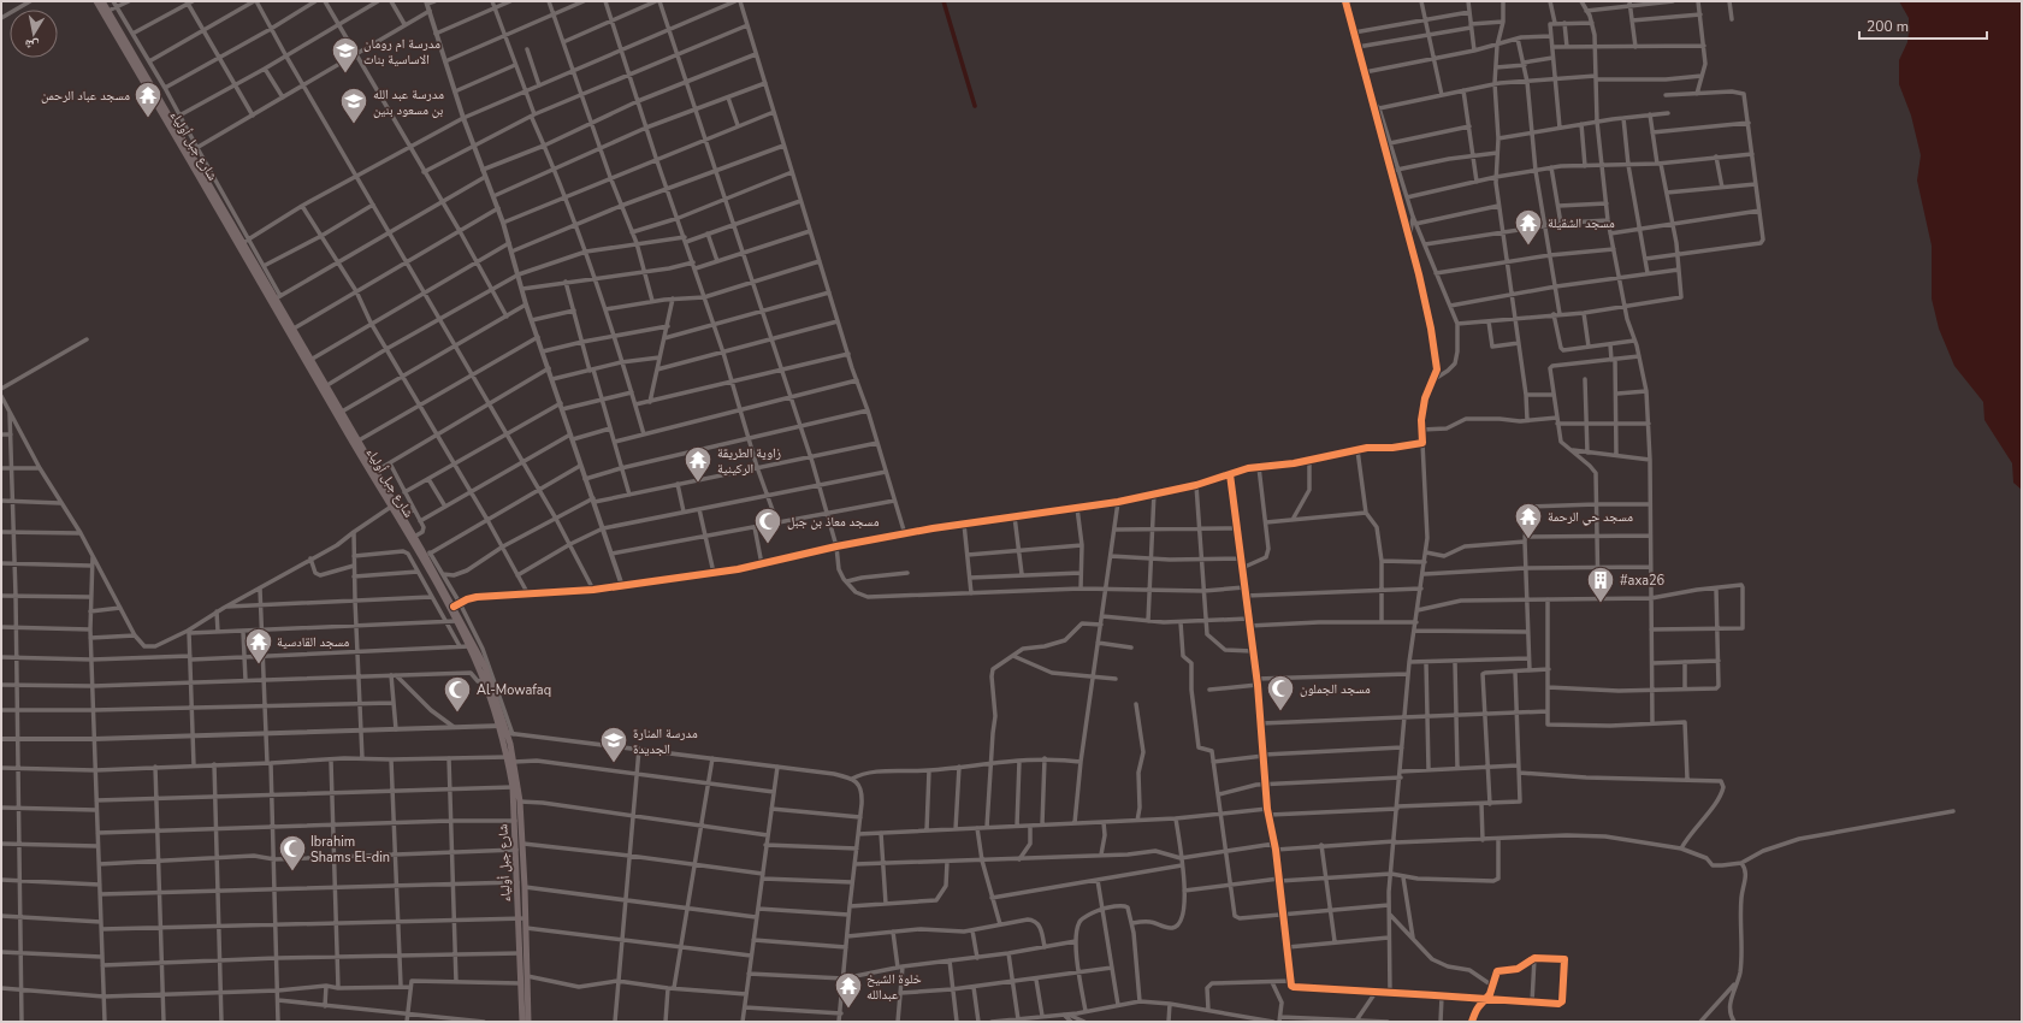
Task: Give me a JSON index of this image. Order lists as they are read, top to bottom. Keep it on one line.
{"streets":{"main road":["شارع جبل أولياء"]},"places":{"school or university":["مدرسة ام رومان الاساسية بنات","مدرسة عبد الله بن مسعود بنين","مدرسة المنارة الجديدة"],"temple":["مسجد عباد الرحمن","مسجد الشقيلة","زاوية الطريقة الركينية","مسجد حي الرحمة","مسجد القادسية","خلوة الشيخ عبدالله"],"mosque":["مسجد معاذ بن جبل","مسجد الجملون","Al-Mowafaq","Ibrahim Shams El-din"],"building":["#axa26"]},"scale_bar":"200 m","north":"bottom"}
